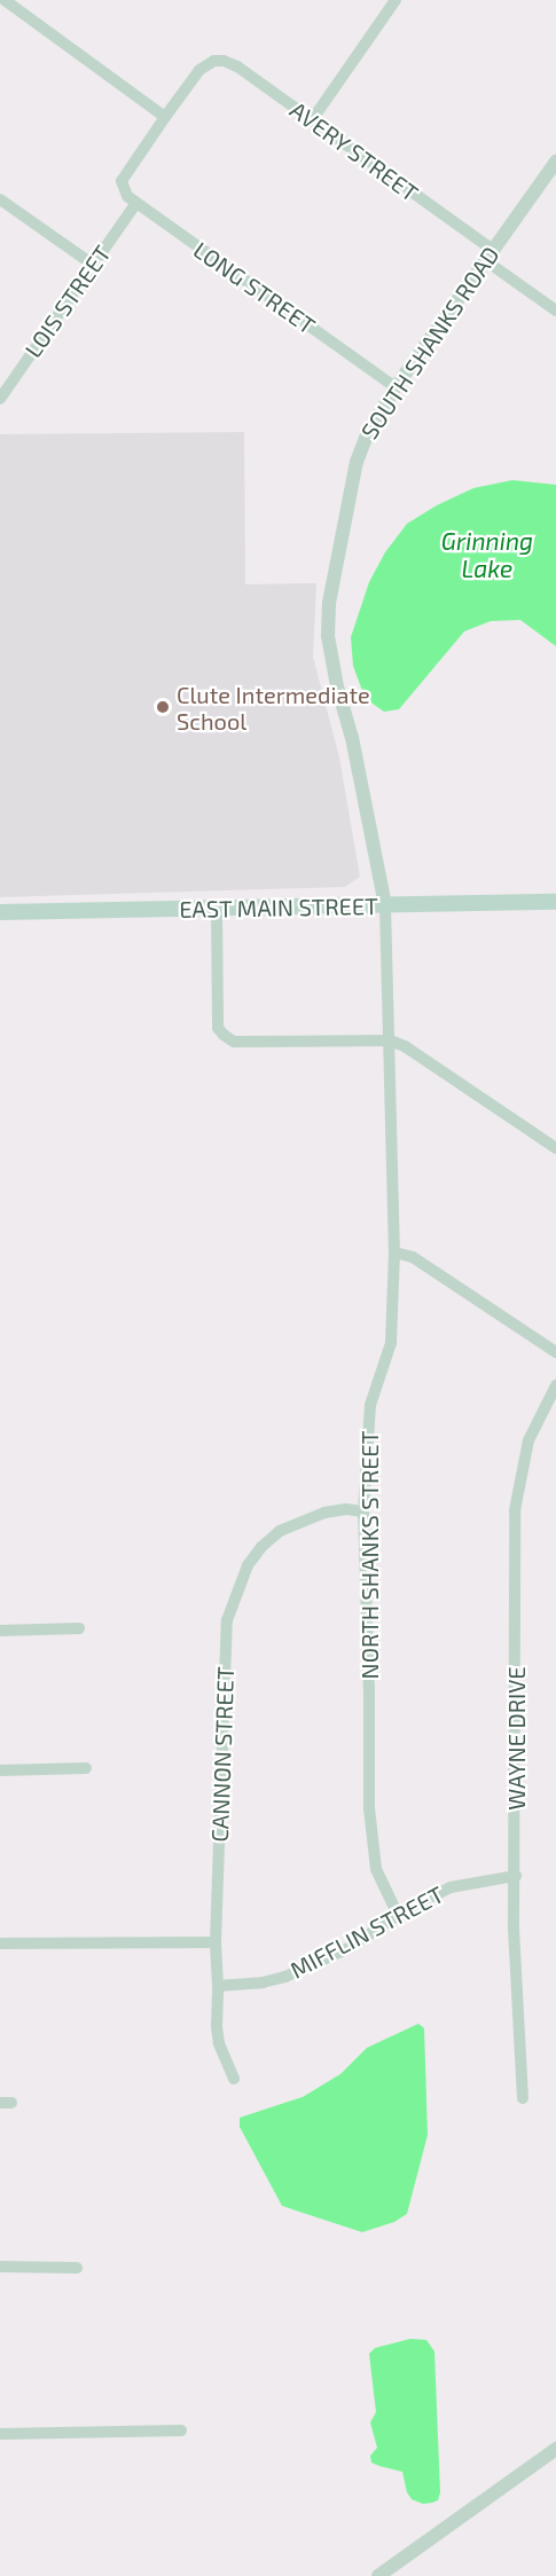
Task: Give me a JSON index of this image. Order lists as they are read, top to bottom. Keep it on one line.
{"streets":{"main road":["EAST MAIN STREET"],"street":["AVERY STREET","LONG STREET","LOIS STREET","SOUTH SHANKS ROAD","NORTH SHANKS STREET","WAYNE DRIVE","CANNON STREET","MIFFLIN STREET"]},"crossings":[["AVERY STREET","LONG STREET"],["AVERY STREET","SOUTH SHANKS ROAD"],["LONG STREET","LOIS STREET"],["LONG STREET","SOUTH SHANKS ROAD"],["SOUTH SHANKS ROAD","EAST MAIN STREET"],["SOUTH SHANKS ROAD","NORTH SHANKS STREET"],["EAST MAIN STREET","NORTH SHANKS STREET"],["NORTH SHANKS STREET","CANNON STREET"],["NORTH SHANKS STREET","MIFFLIN STREET"],["WAYNE DRIVE","MIFFLIN STREET"],["CANNON STREET","MIFFLIN STREET"]],"water":["Grinning Lake"],"places":["Clute Intermediate School"]}
